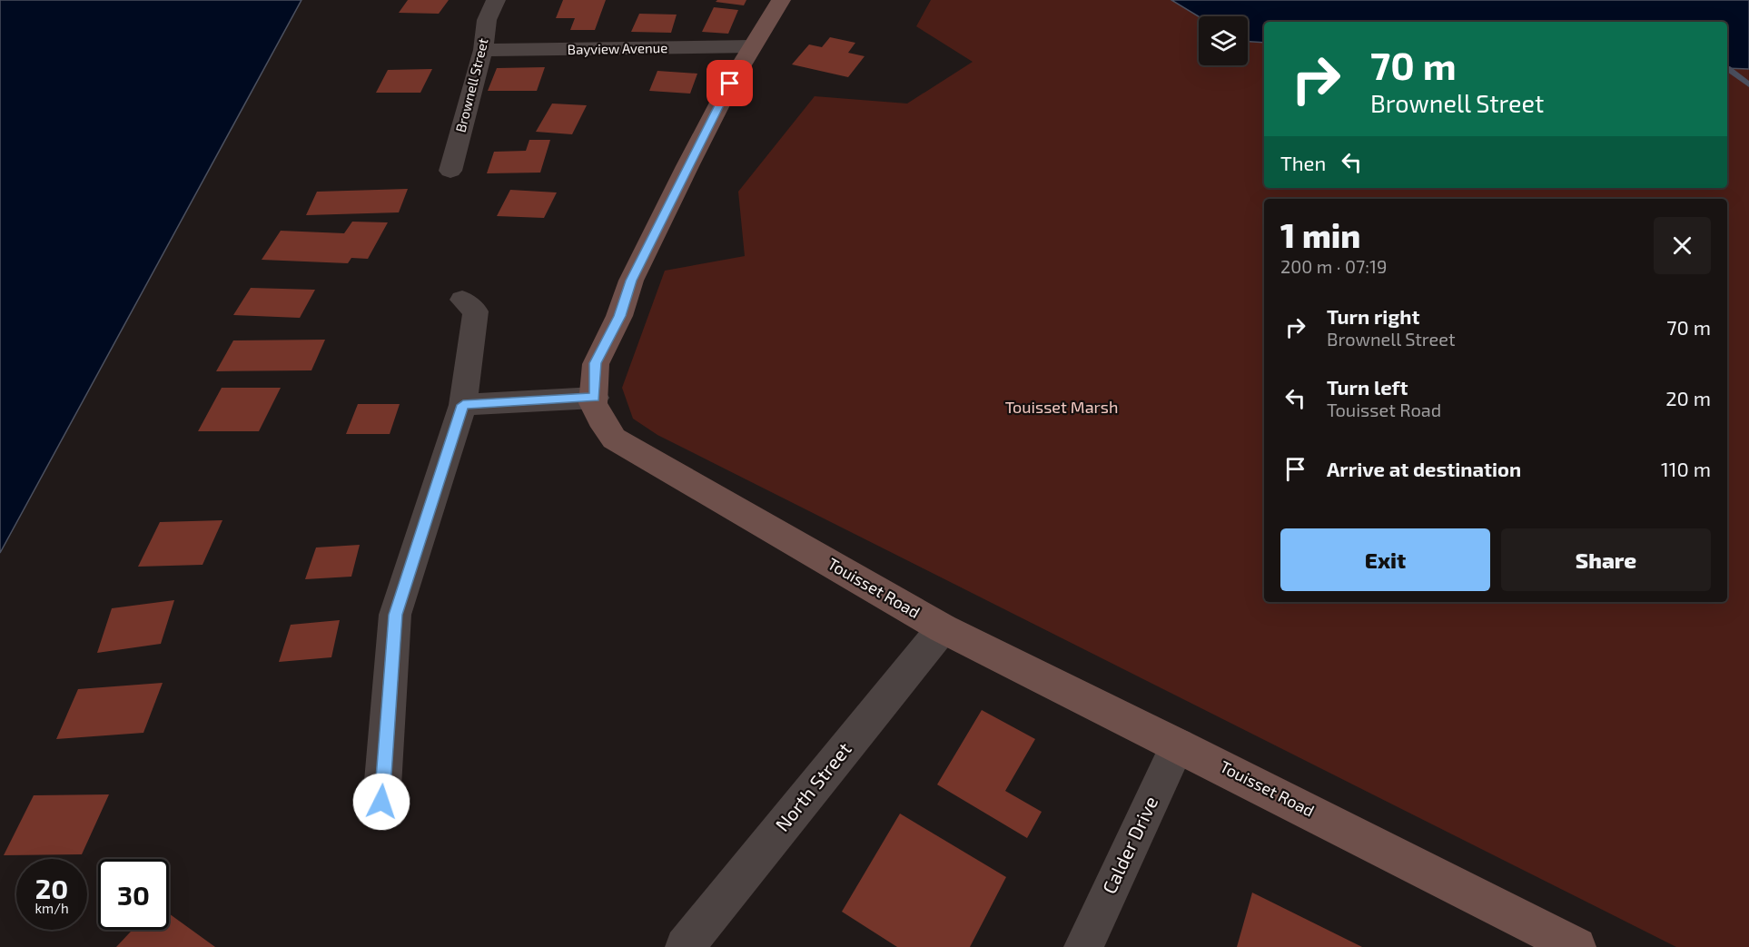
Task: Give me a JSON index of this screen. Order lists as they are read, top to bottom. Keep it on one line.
{"streets":{"street":["Bayview Avenue","Brownell Street","Touisset Road","North Street","Calder Drive"]},"crossings":[["Bayview Avenue","Brownell Street"],["Bayview Avenue","Touisset Road"],["Touisset Road","North Street"],["Touisset Road","Calder Drive"]],"parks":["Touisset Marsh"],"page":{"turn":["70 m","Brownell Street"],"then":"Then","heading":["1 min","200 m · 07:19"],"list":[{"name":"Turn right","note":"Brownell Street","value":"70 m"},{"name":"Turn left","note":"Touisset Road","value":"20 m"},{"name":"Arrive at destination","value":"110 m"}],"buttons":["Exit","Share"],"speed":"20 km/h","limit":"30"}}
